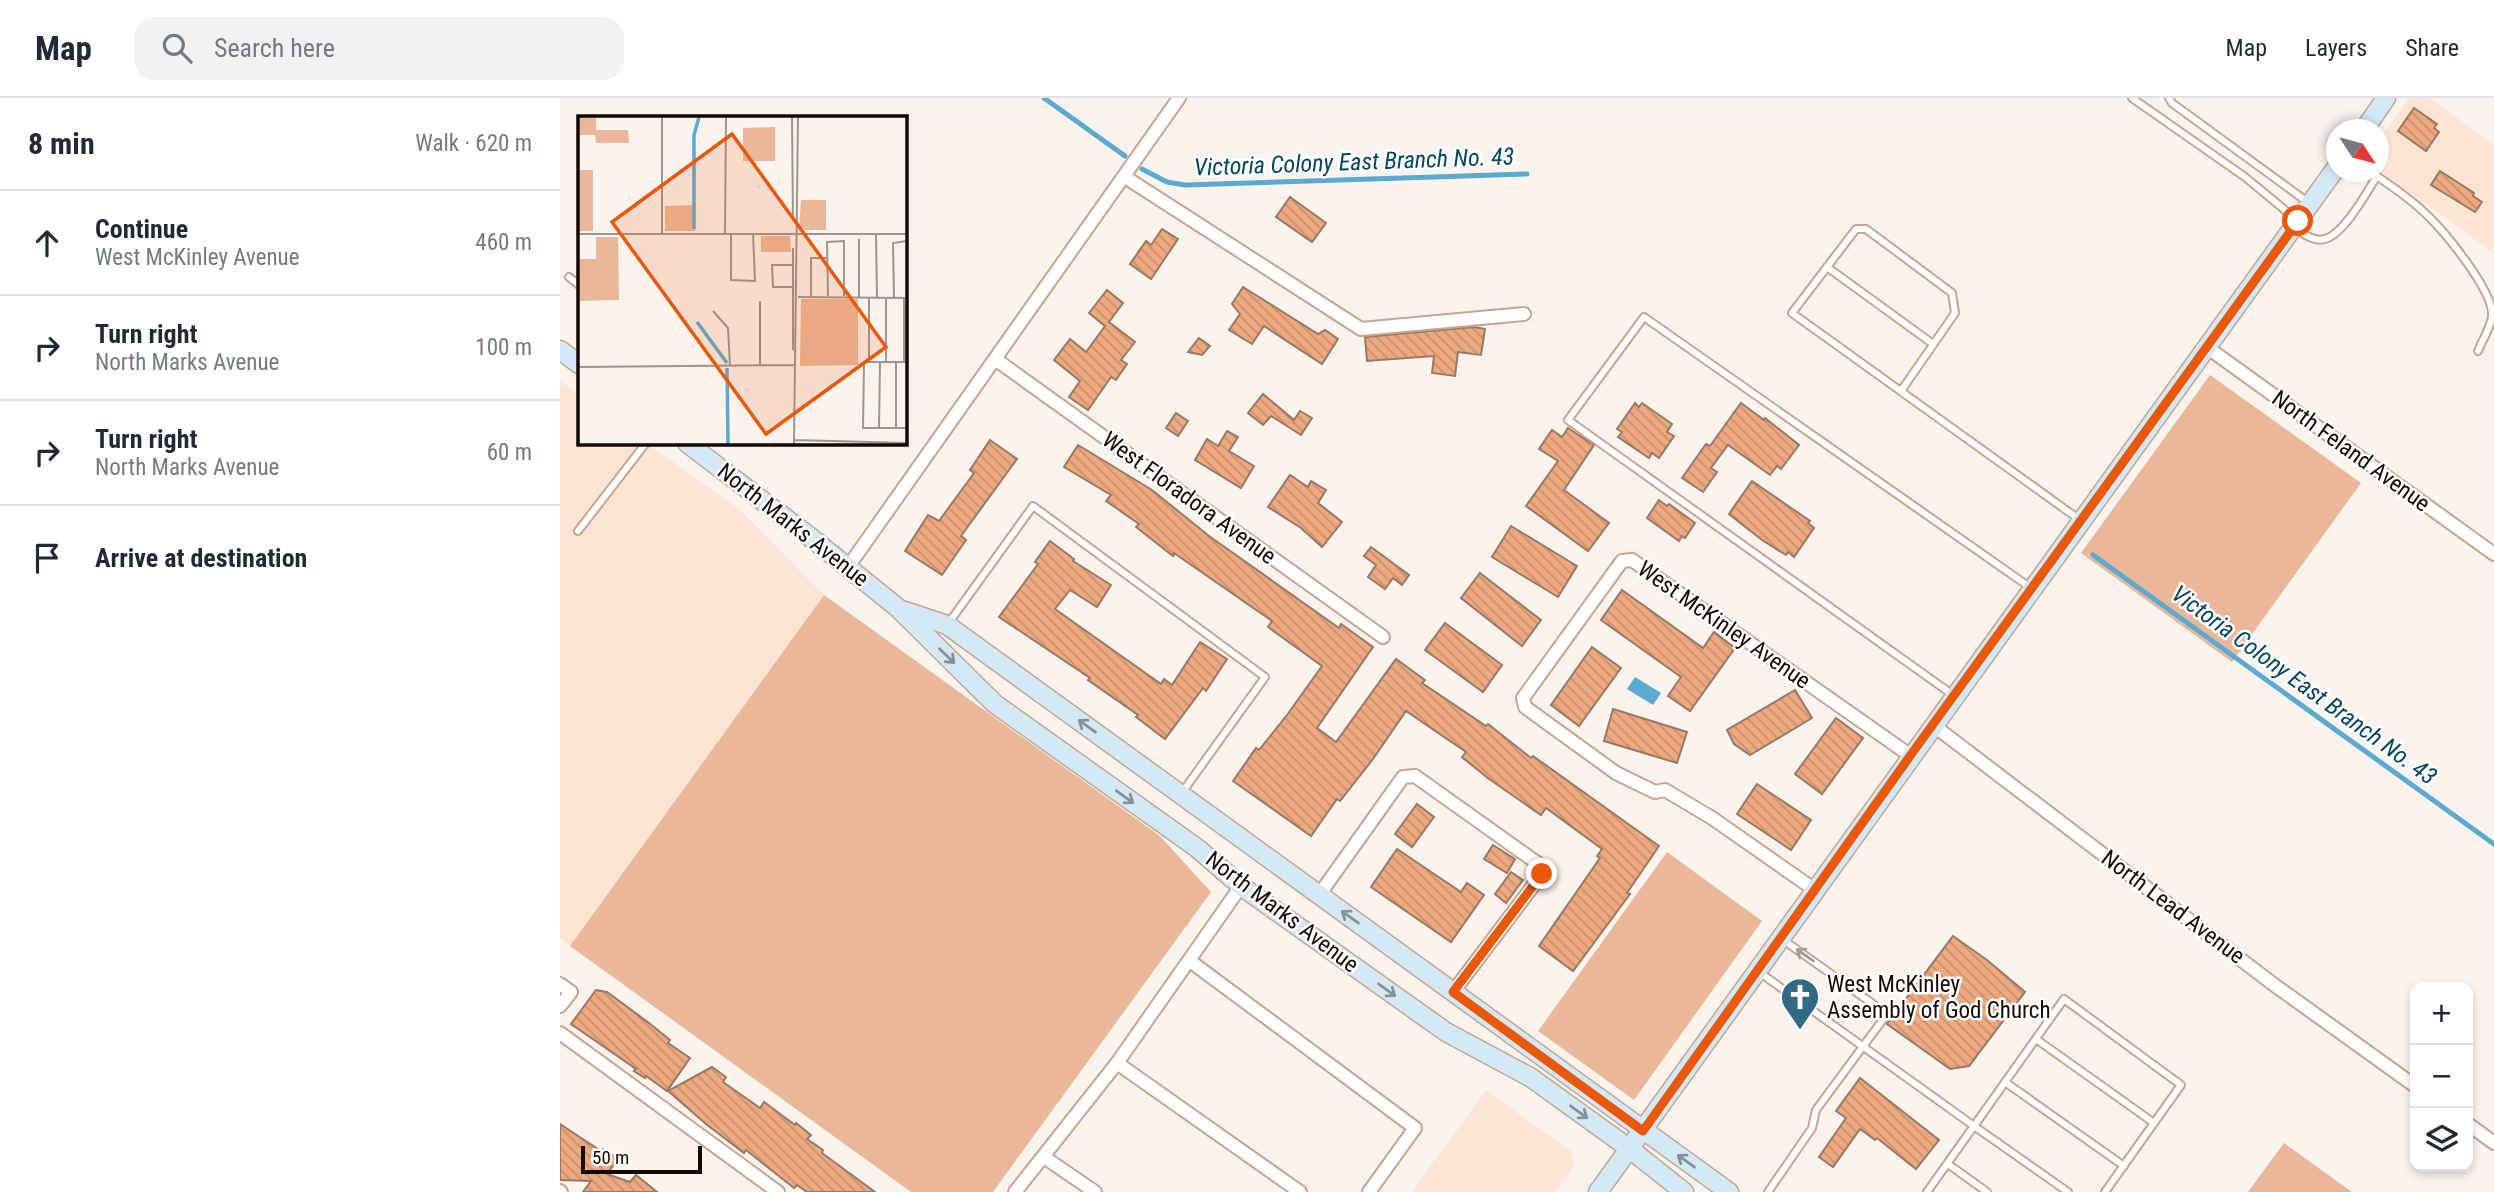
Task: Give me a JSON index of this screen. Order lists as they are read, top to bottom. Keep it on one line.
{"streets":{"main road":["North Marks Avenue"],"street":["North Feland Avenue","West Floradora Avenue","West McKinley Avenue","North Lead Avenue"]},"water":["Victoria Colony East Branch No. 43"],"places":{"church":["West McKinley Assembly of God Church"]},"scale_bar":"50 m","north":"bottom right","page":{"header":"Map","search":"Search here","nav":["Map","Layers","Share"],"heading":["8 min","Walk · 620 m"],"list":[["Continue","West McKinley Avenue","460 m"],["Turn right","North Marks Avenue","100 m"],["Turn right","North Marks Avenue","60 m"],"Arrive at destination"],"map_buttons":["+","−"],"scale":"50 m"}}
